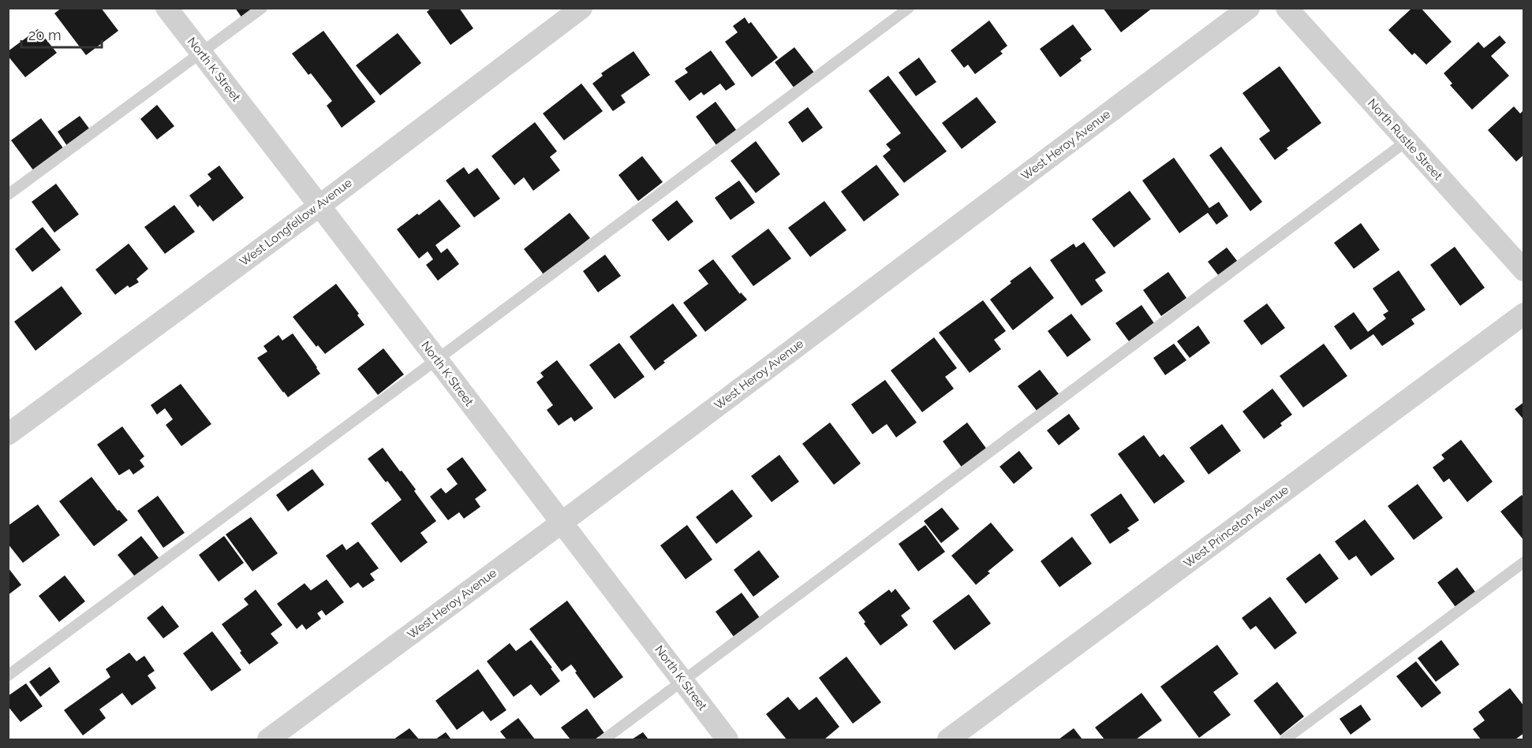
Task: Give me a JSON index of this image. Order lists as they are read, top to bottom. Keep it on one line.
{"streets":{"street":["North K Street","North Rustle Street","West Heroy Avenue","West Longfellow Avenue","West Princeton Avenue"]},"crossings":[["North K Street","West Heroy Avenue"],["North K Street","West Longfellow Avenue"]],"scale_bar":"20 m"}
